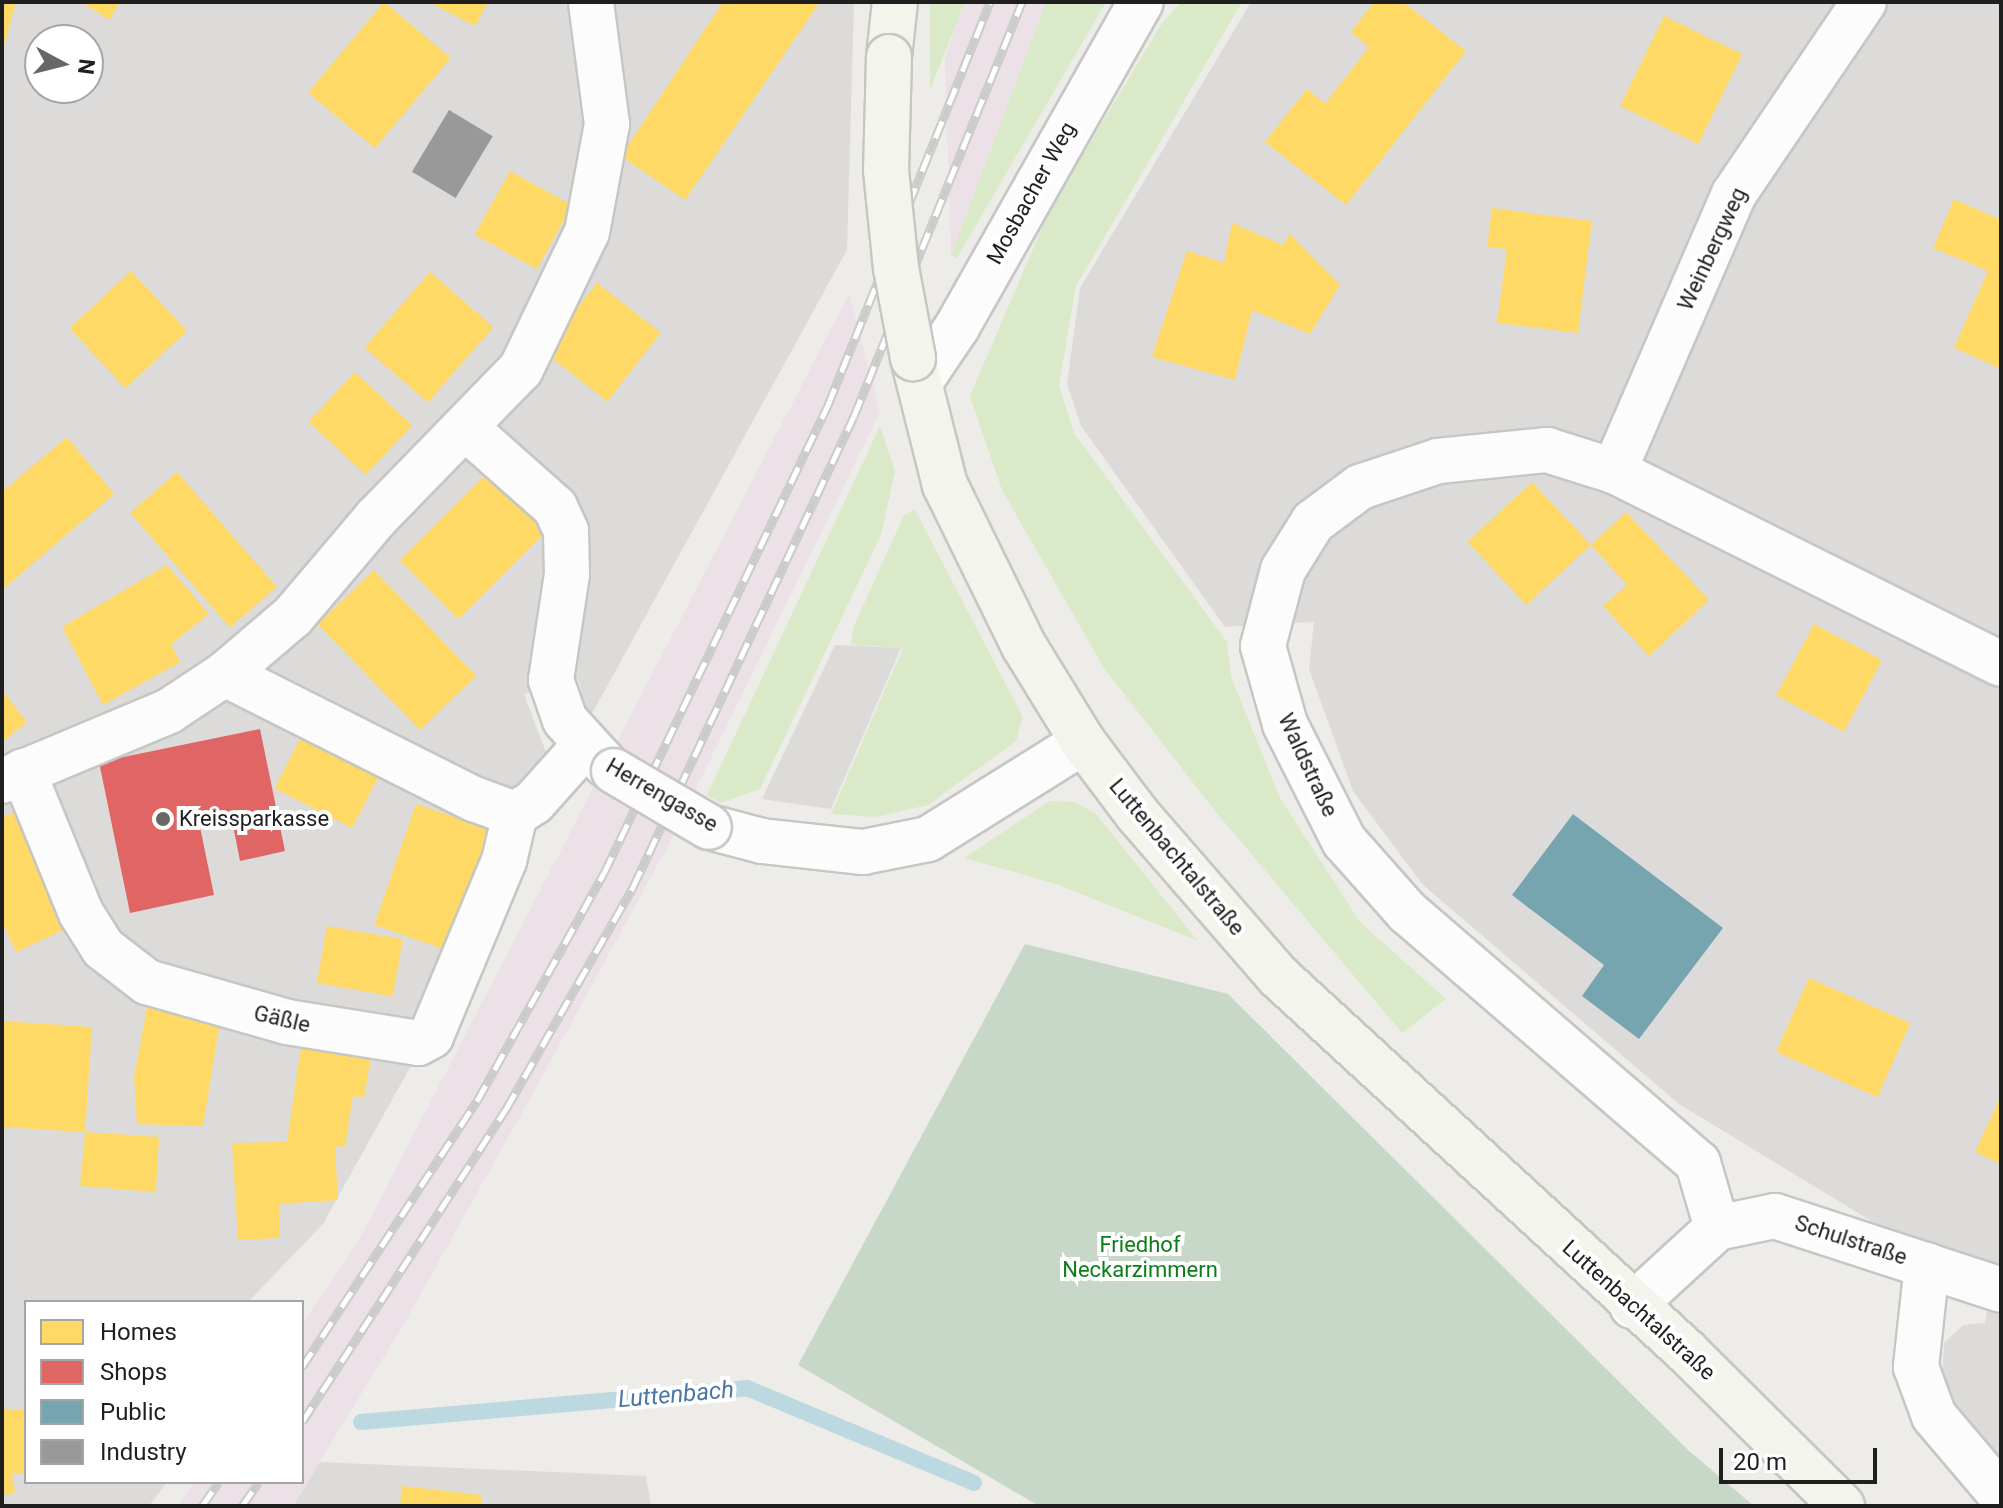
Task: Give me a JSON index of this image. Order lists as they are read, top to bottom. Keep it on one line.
{"streets":{"street":["Mosbacher Weg","Weinbergweg","Waldstraße","Herrengasse","Luttenbachtalstraße","Gäßle","Schulstraße"]},"crossings":[["Mosbacher Weg","Luttenbachtalstraße"],["Weinbergweg","Waldstraße"],["Waldstraße","Schulstraße"],["Herrengasse","Luttenbachtalstraße"]],"water":["Luttenbach"],"parks":["Friedhof Neckarzimmern"],"places":["Kreissparkasse"],"legend":["Homes","Shops","Public","Industry"],"scale_bar":"20 m","north":"right"}
